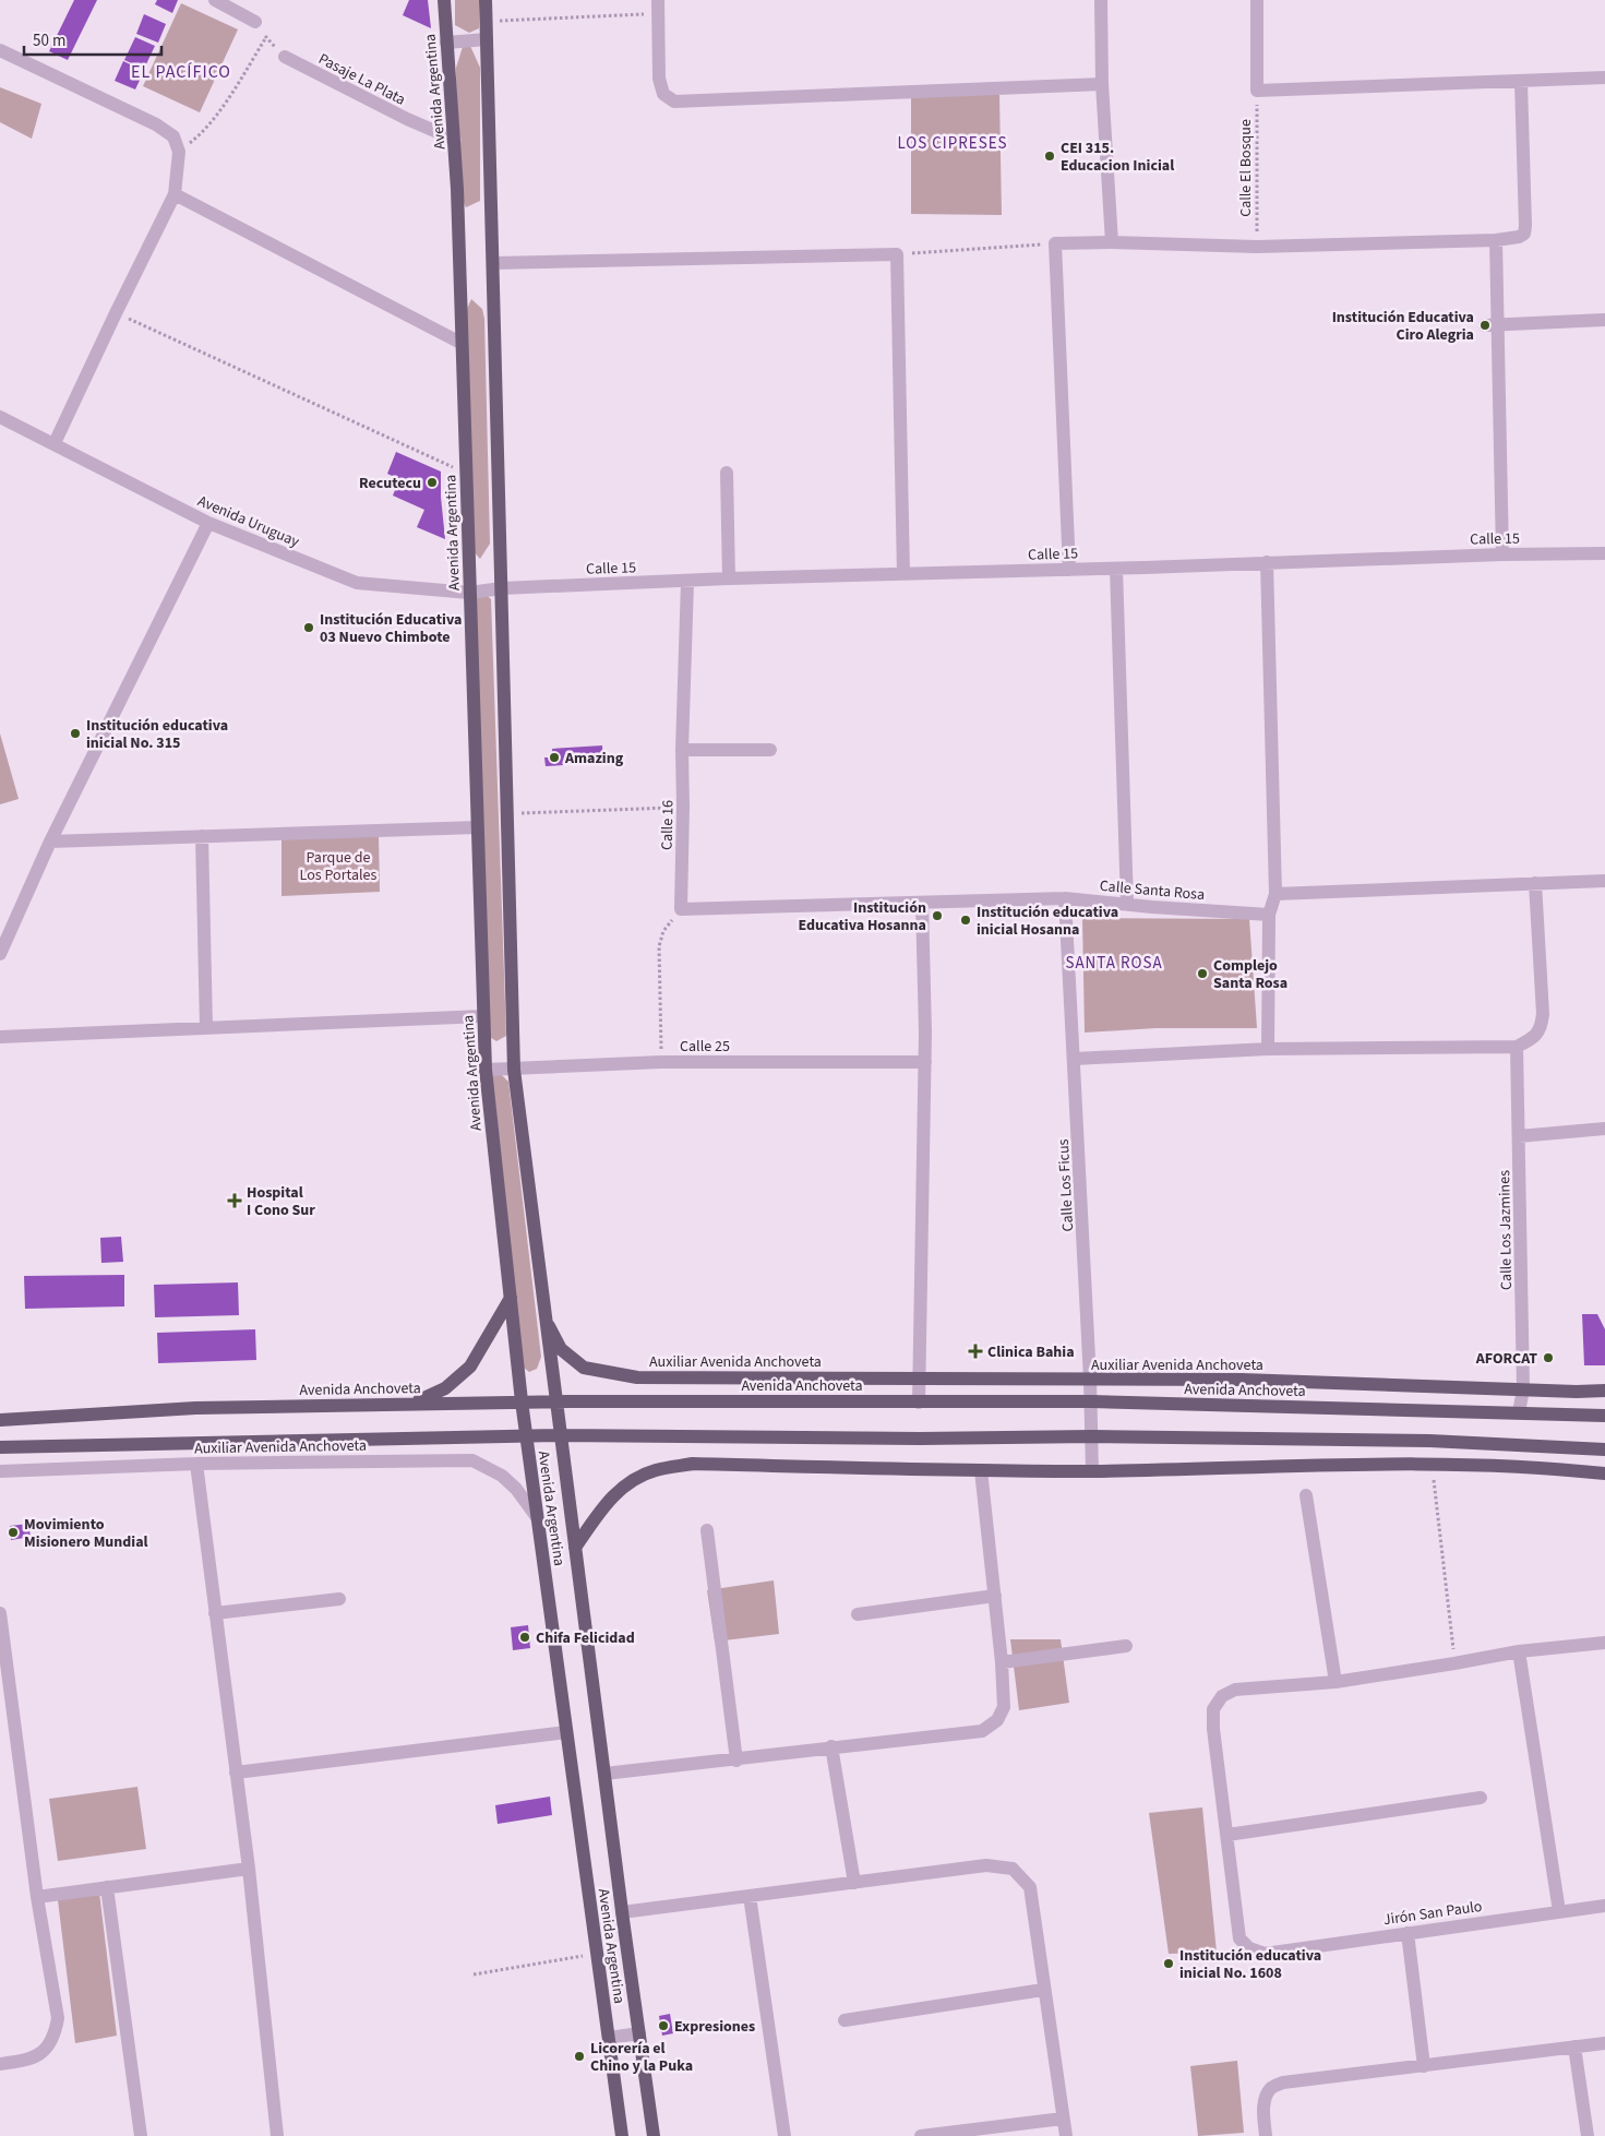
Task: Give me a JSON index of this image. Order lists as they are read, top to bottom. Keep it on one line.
{"streets":{"main road":["Avenida Argentina","Auxiliar Avenida Anchoveta","Avenida Anchoveta"],"street":["Pasaje La Plata","Avenida Uruguay","Calle 15","Calle 16","Calle Santa Rosa","Calle 25","Calle Los Ficus","Calle Los Jazmines","Jirón San Paulo"],"path":["Calle El Bosque"]},"crossings":[["Pasaje La Plata","Avenida Argentina"],["Avenida Argentina","Avenida Uruguay"],["Avenida Argentina","Calle 15"],["Avenida Argentina","Calle 25"],["Avenida Argentina","Auxiliar Avenida Anchoveta"],["Avenida Argentina","Avenida Anchoveta"],["Avenida Uruguay","Calle 15"],["Calle 15","Calle 16"],["Calle 16","Calle Santa Rosa"],["Calle Santa Rosa","Calle Los Ficus"],["Calle Los Ficus","Auxiliar Avenida Anchoveta"],["Calle Los Ficus","Avenida Anchoveta"],["Calle Los Jazmines","Auxiliar Avenida Anchoveta"],["Calle Los Jazmines","Avenida Anchoveta"]],"districts":["EL PACÍFICO","LOS CIPRESES","SANTA ROSA"],"parks":["Parque de Los Portales"],"places":{"other":["CEI 315. Educacion Inicial","Institución Educativa Ciro Alegria","Recutecu","Institución Educativa 03 Nuevo Chimbote","Institución educativa inicial No. 315","Amazing","Institución Educativa Hosanna","Institución educativa inicial Hosanna","Complejo Santa Rosa","AFORCAT","Movimiento Misionero Mundial","Chifa Felicidad","Institución educativa inicial No. 1608","Expresiones","Licorería el Chino y la Puka"],"health":["Hospital I Cono Sur","Clinica Bahia"]},"scale_bar":"50 m"}
